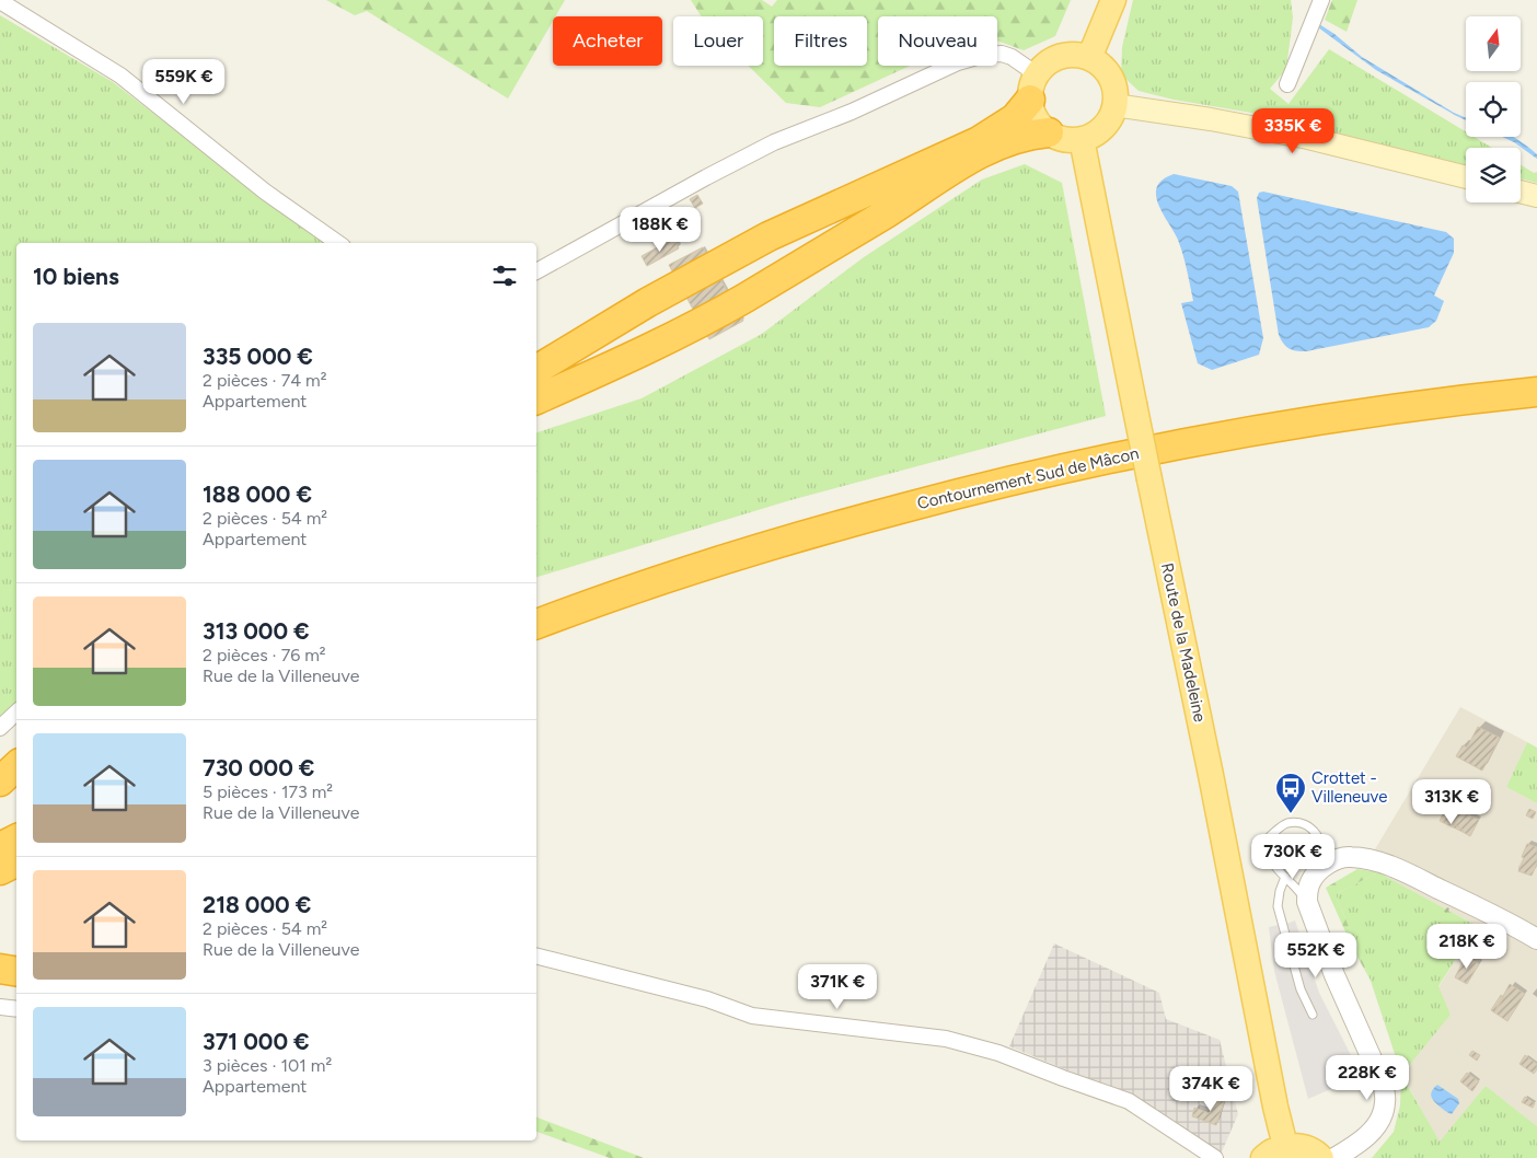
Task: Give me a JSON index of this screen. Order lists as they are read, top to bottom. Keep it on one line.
{"streets":{"highway":["Contournement Sud de Mâcon"],"main road":["Route de la Madeleine"]},"places":{"bus stop":["Crottet - Villeneuve"]},"north":"top","page":{"chip":["Acheter","Louer","Filtres","Nouveau"],"price":["559K €","335K €","188K €","313K €","730K €","218K €","552K €","371K €","228K €","374K €"],"heading":"10 biens","list":[{"name":"335 000 €","note":"2 pièces · 74 m² · Appartement"},{"name":"188 000 €","note":"2 pièces · 54 m² · Appartement"},{"name":"313 000 €","note":"2 pièces · 76 m² · Rue de la Villeneuve"},{"name":"730 000 €","note":"5 pièces · 173 m² · Rue de la Villeneuve"},{"name":"218 000 €","note":"2 pièces · 54 m² · Rue de la Villeneuve"},{"name":"371 000 €","note":"3 pièces · 101 m² · Appartement"}]}}
